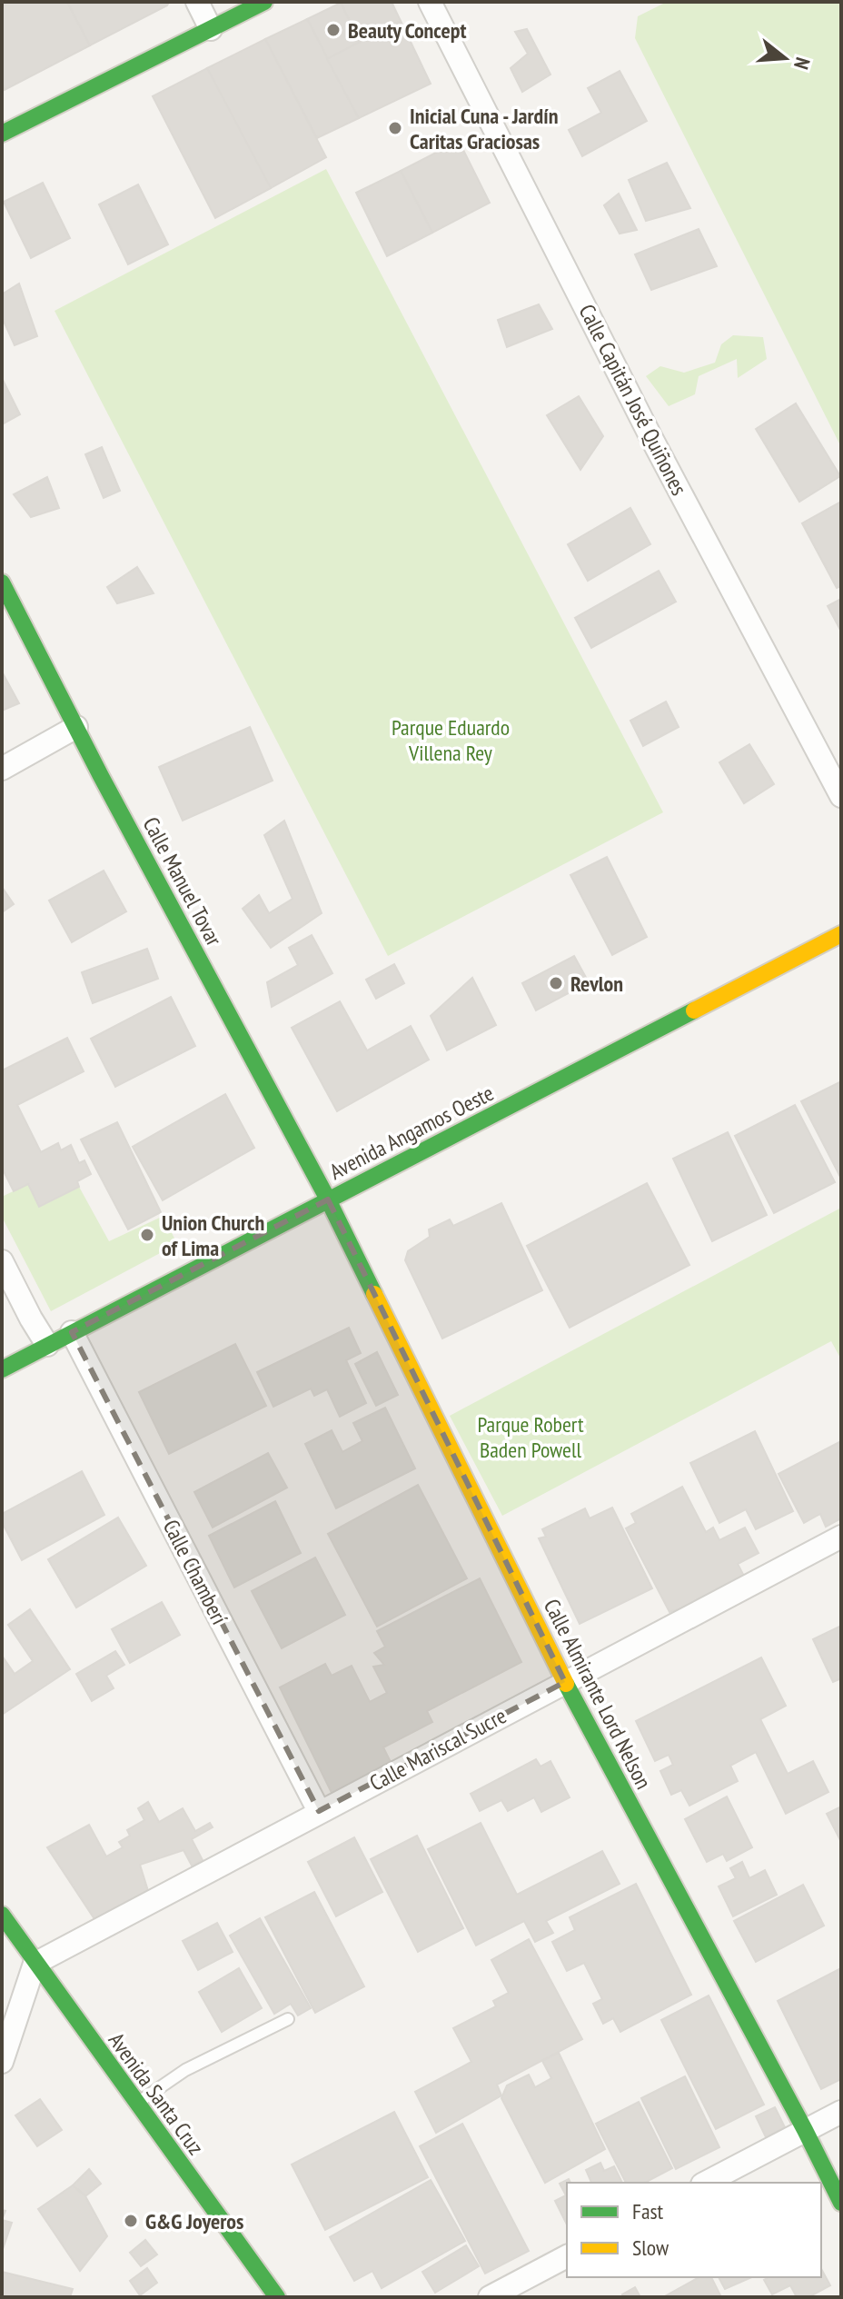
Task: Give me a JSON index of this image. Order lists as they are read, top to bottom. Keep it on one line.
{"streets":{"street":["Calle Capitán José Quiñones","Calle Manuel Tovar","Avenida Angamos Oeste","Calle Chamberí","Calle Almirante Lord Nelson","Calle Mariscal Sucre","Avenida Santa Cruz"]},"crossings":[["Calle Manuel Tovar","Avenida Angamos Oeste"],["Calle Manuel Tovar","Calle Almirante Lord Nelson"],["Avenida Angamos Oeste","Calle Chamberí"],["Avenida Angamos Oeste","Calle Almirante Lord Nelson"],["Calle Chamberí","Calle Mariscal Sucre"],["Calle Almirante Lord Nelson","Calle Mariscal Sucre"],["Calle Mariscal Sucre","Avenida Santa Cruz"]],"parks":["Parque Eduardo Villena Rey","Parque Robert Baden Powell"],"places":["Beauty Concept","Inicial Cuna - Jardín Caritas Graciosas","Revlon","Union Church of Lima","G&G Joyeros"],"legend":["Fast","Slow"],"north":"right"}
